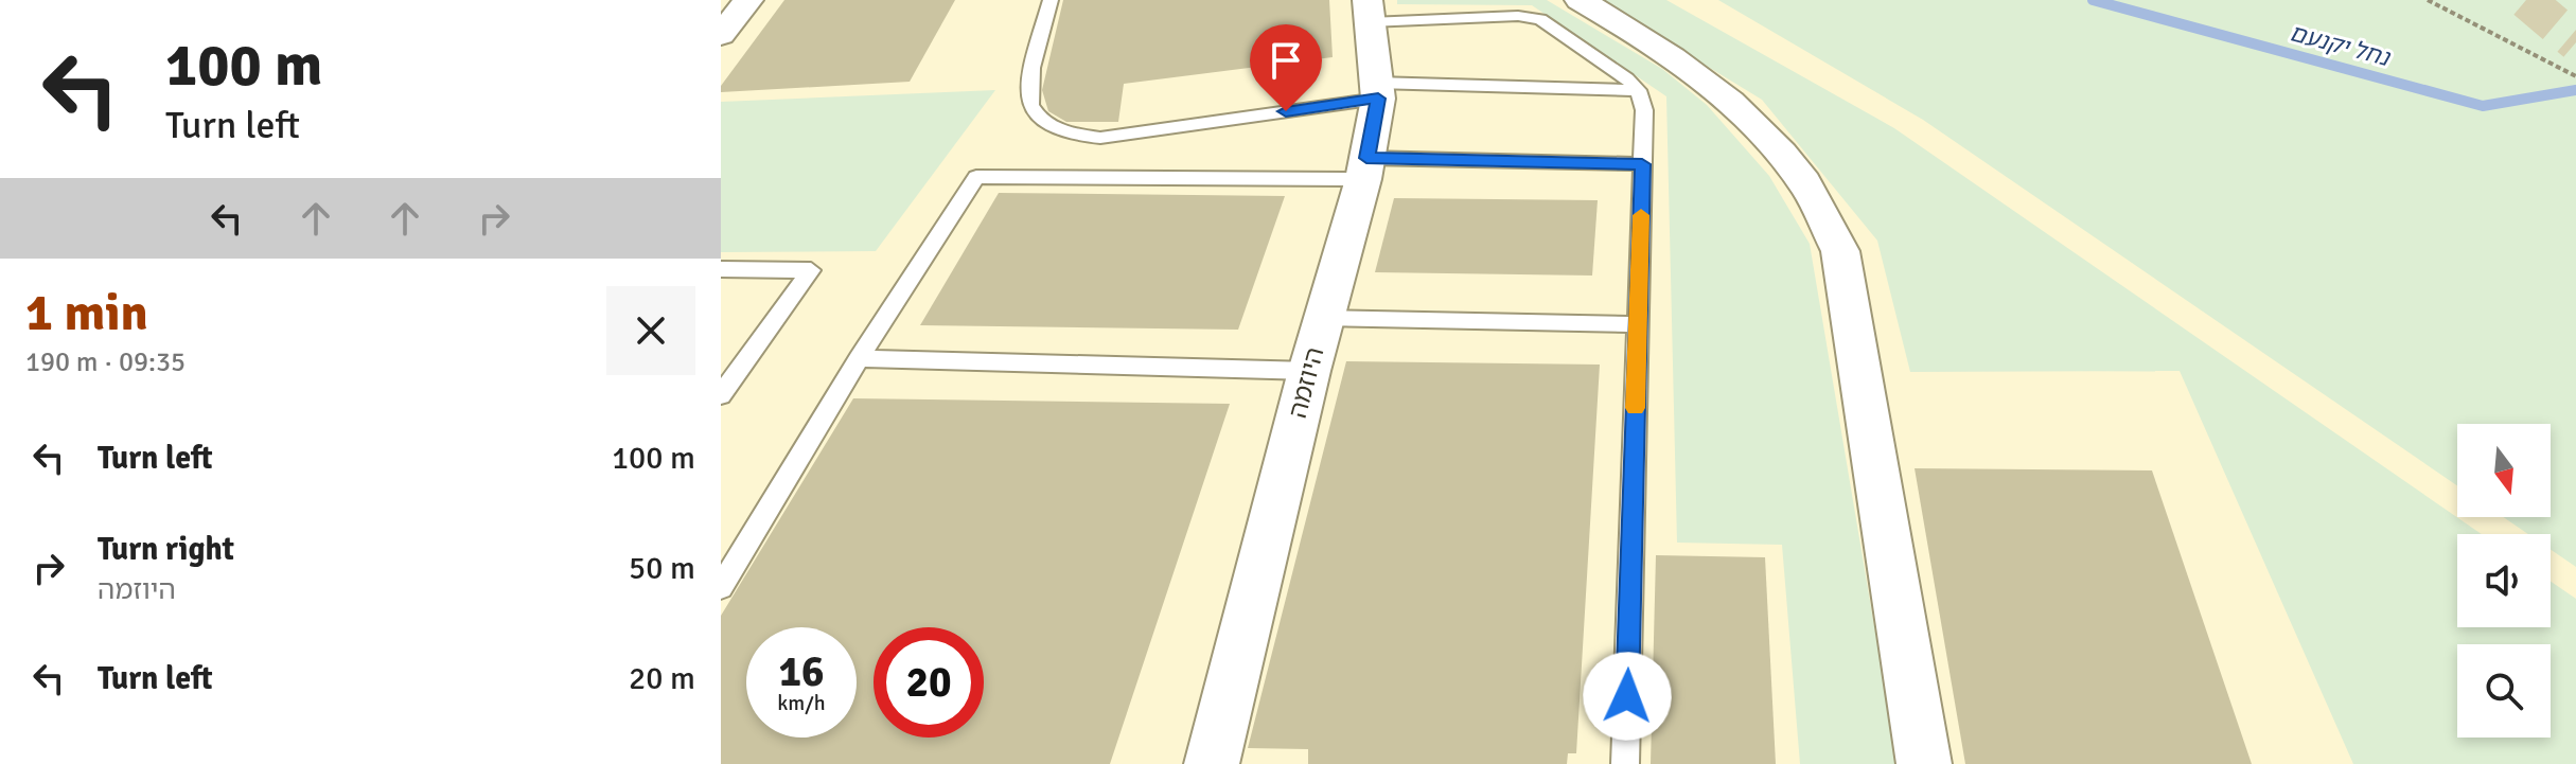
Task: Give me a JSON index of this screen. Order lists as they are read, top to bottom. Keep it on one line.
{"streets":{"street":["היוזמה"]},"water":["נחל יקנעם"],"north":"bottom","page":{"turn":["100 m","Turn left"],"heading":["1 min","190 m · 09:35"],"list":[{"name":"Turn left","value":"100 m"},{"name":"Turn right","note":"היוזמה","value":"50 m"},{"name":"Turn left","value":"20 m"}],"speed":"16 km/h","limit":"20"}}
